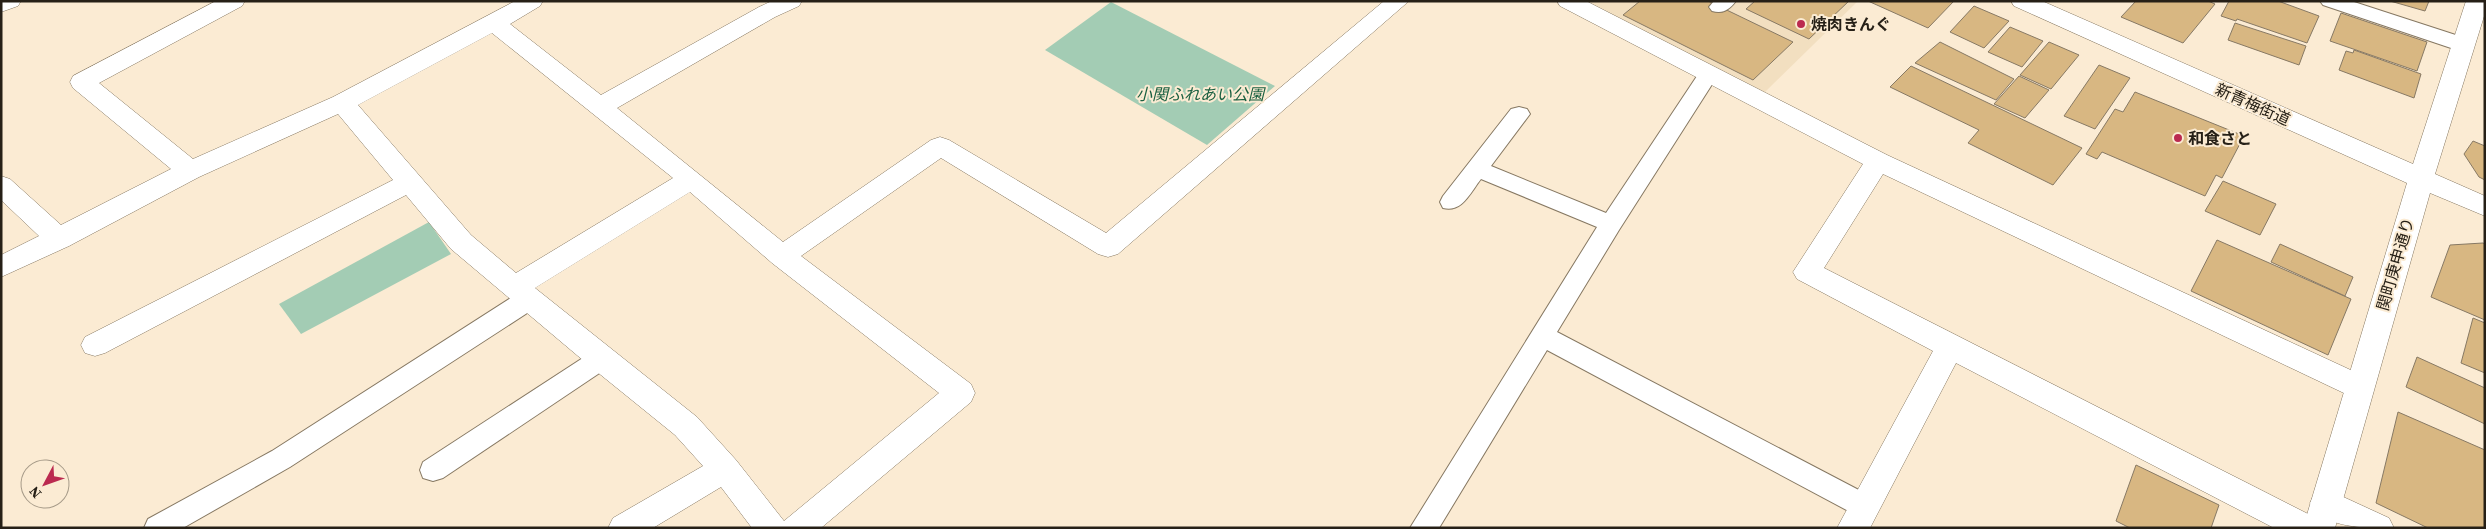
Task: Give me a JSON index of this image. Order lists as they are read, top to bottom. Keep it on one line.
{"streets":{"street":["新青梅街道","関町庚申通り"]},"crossings":[["新青梅街道","関町庚申通り"]],"parks":["小関ふれあい公園"],"places":["焼肉きんぐ","和食さと"],"north":"bottom left"}
